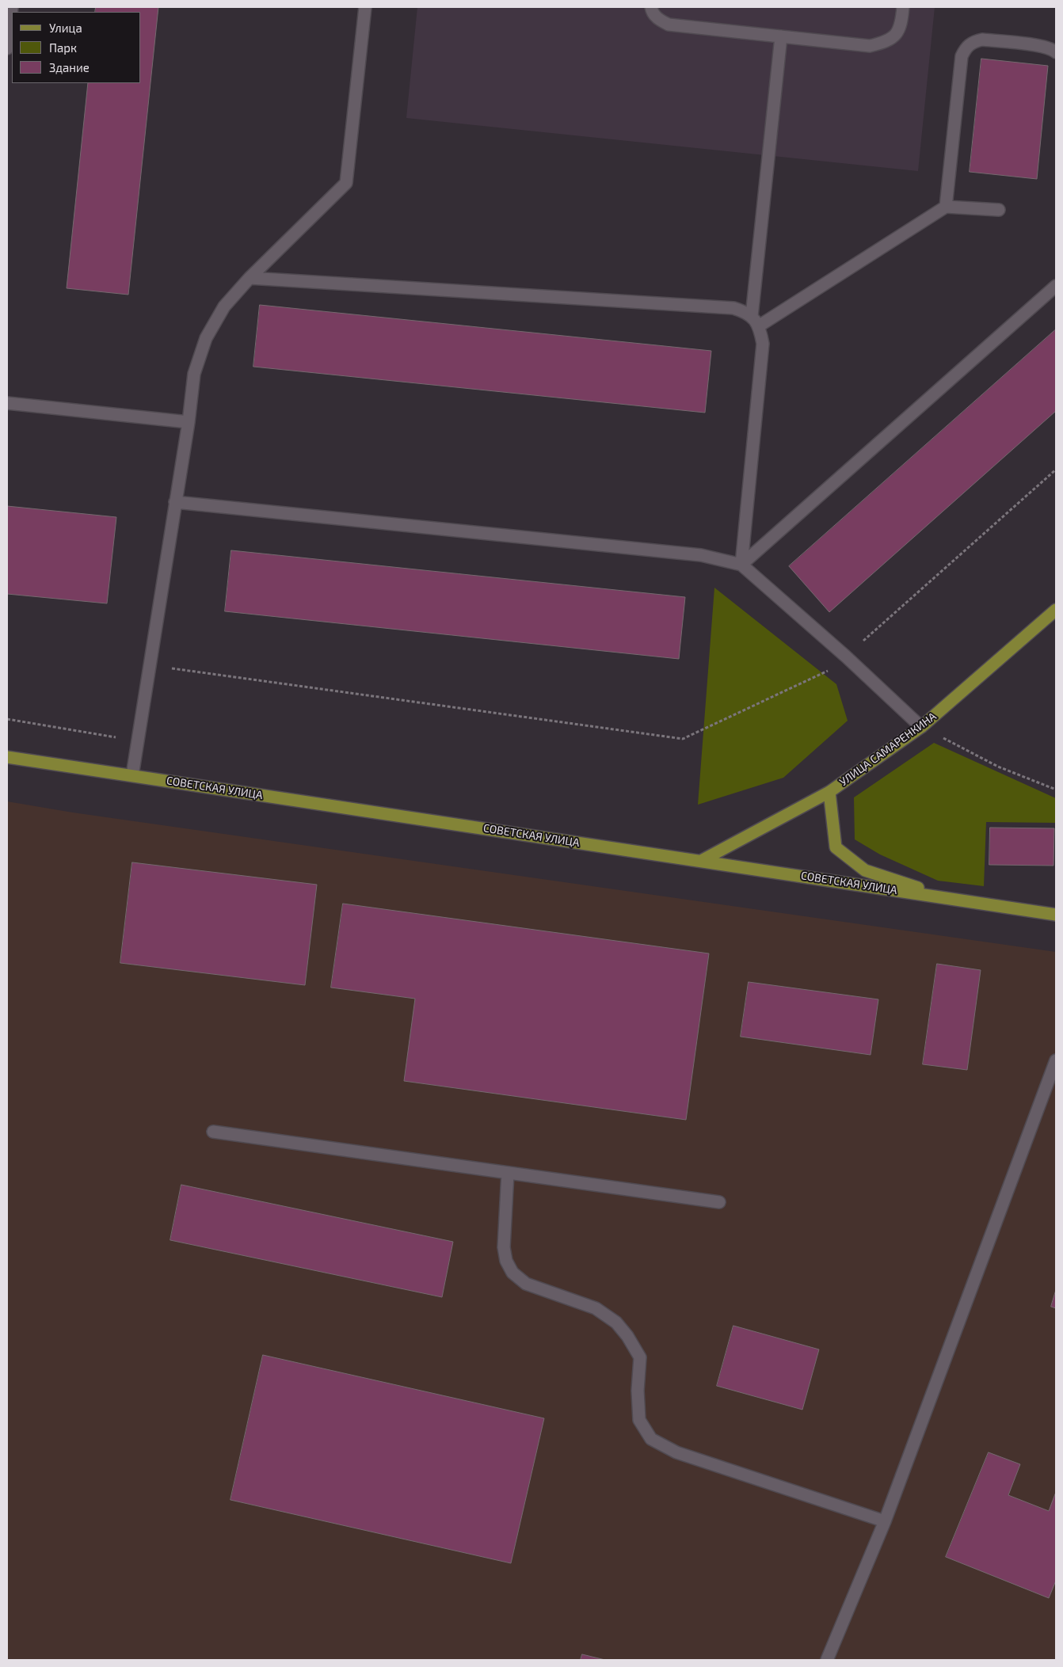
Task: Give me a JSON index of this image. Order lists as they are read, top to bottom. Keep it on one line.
{"streets":{"main road":["УЛИЦА САМАРЕНКИНА","СОВЕТСКАЯ УЛИЦА"]},"crossings":[["УЛИЦА САМАРЕНКИНА","СОВЕТСКАЯ УЛИЦА"]],"legend":["Улица","Парк","Здание"]}
